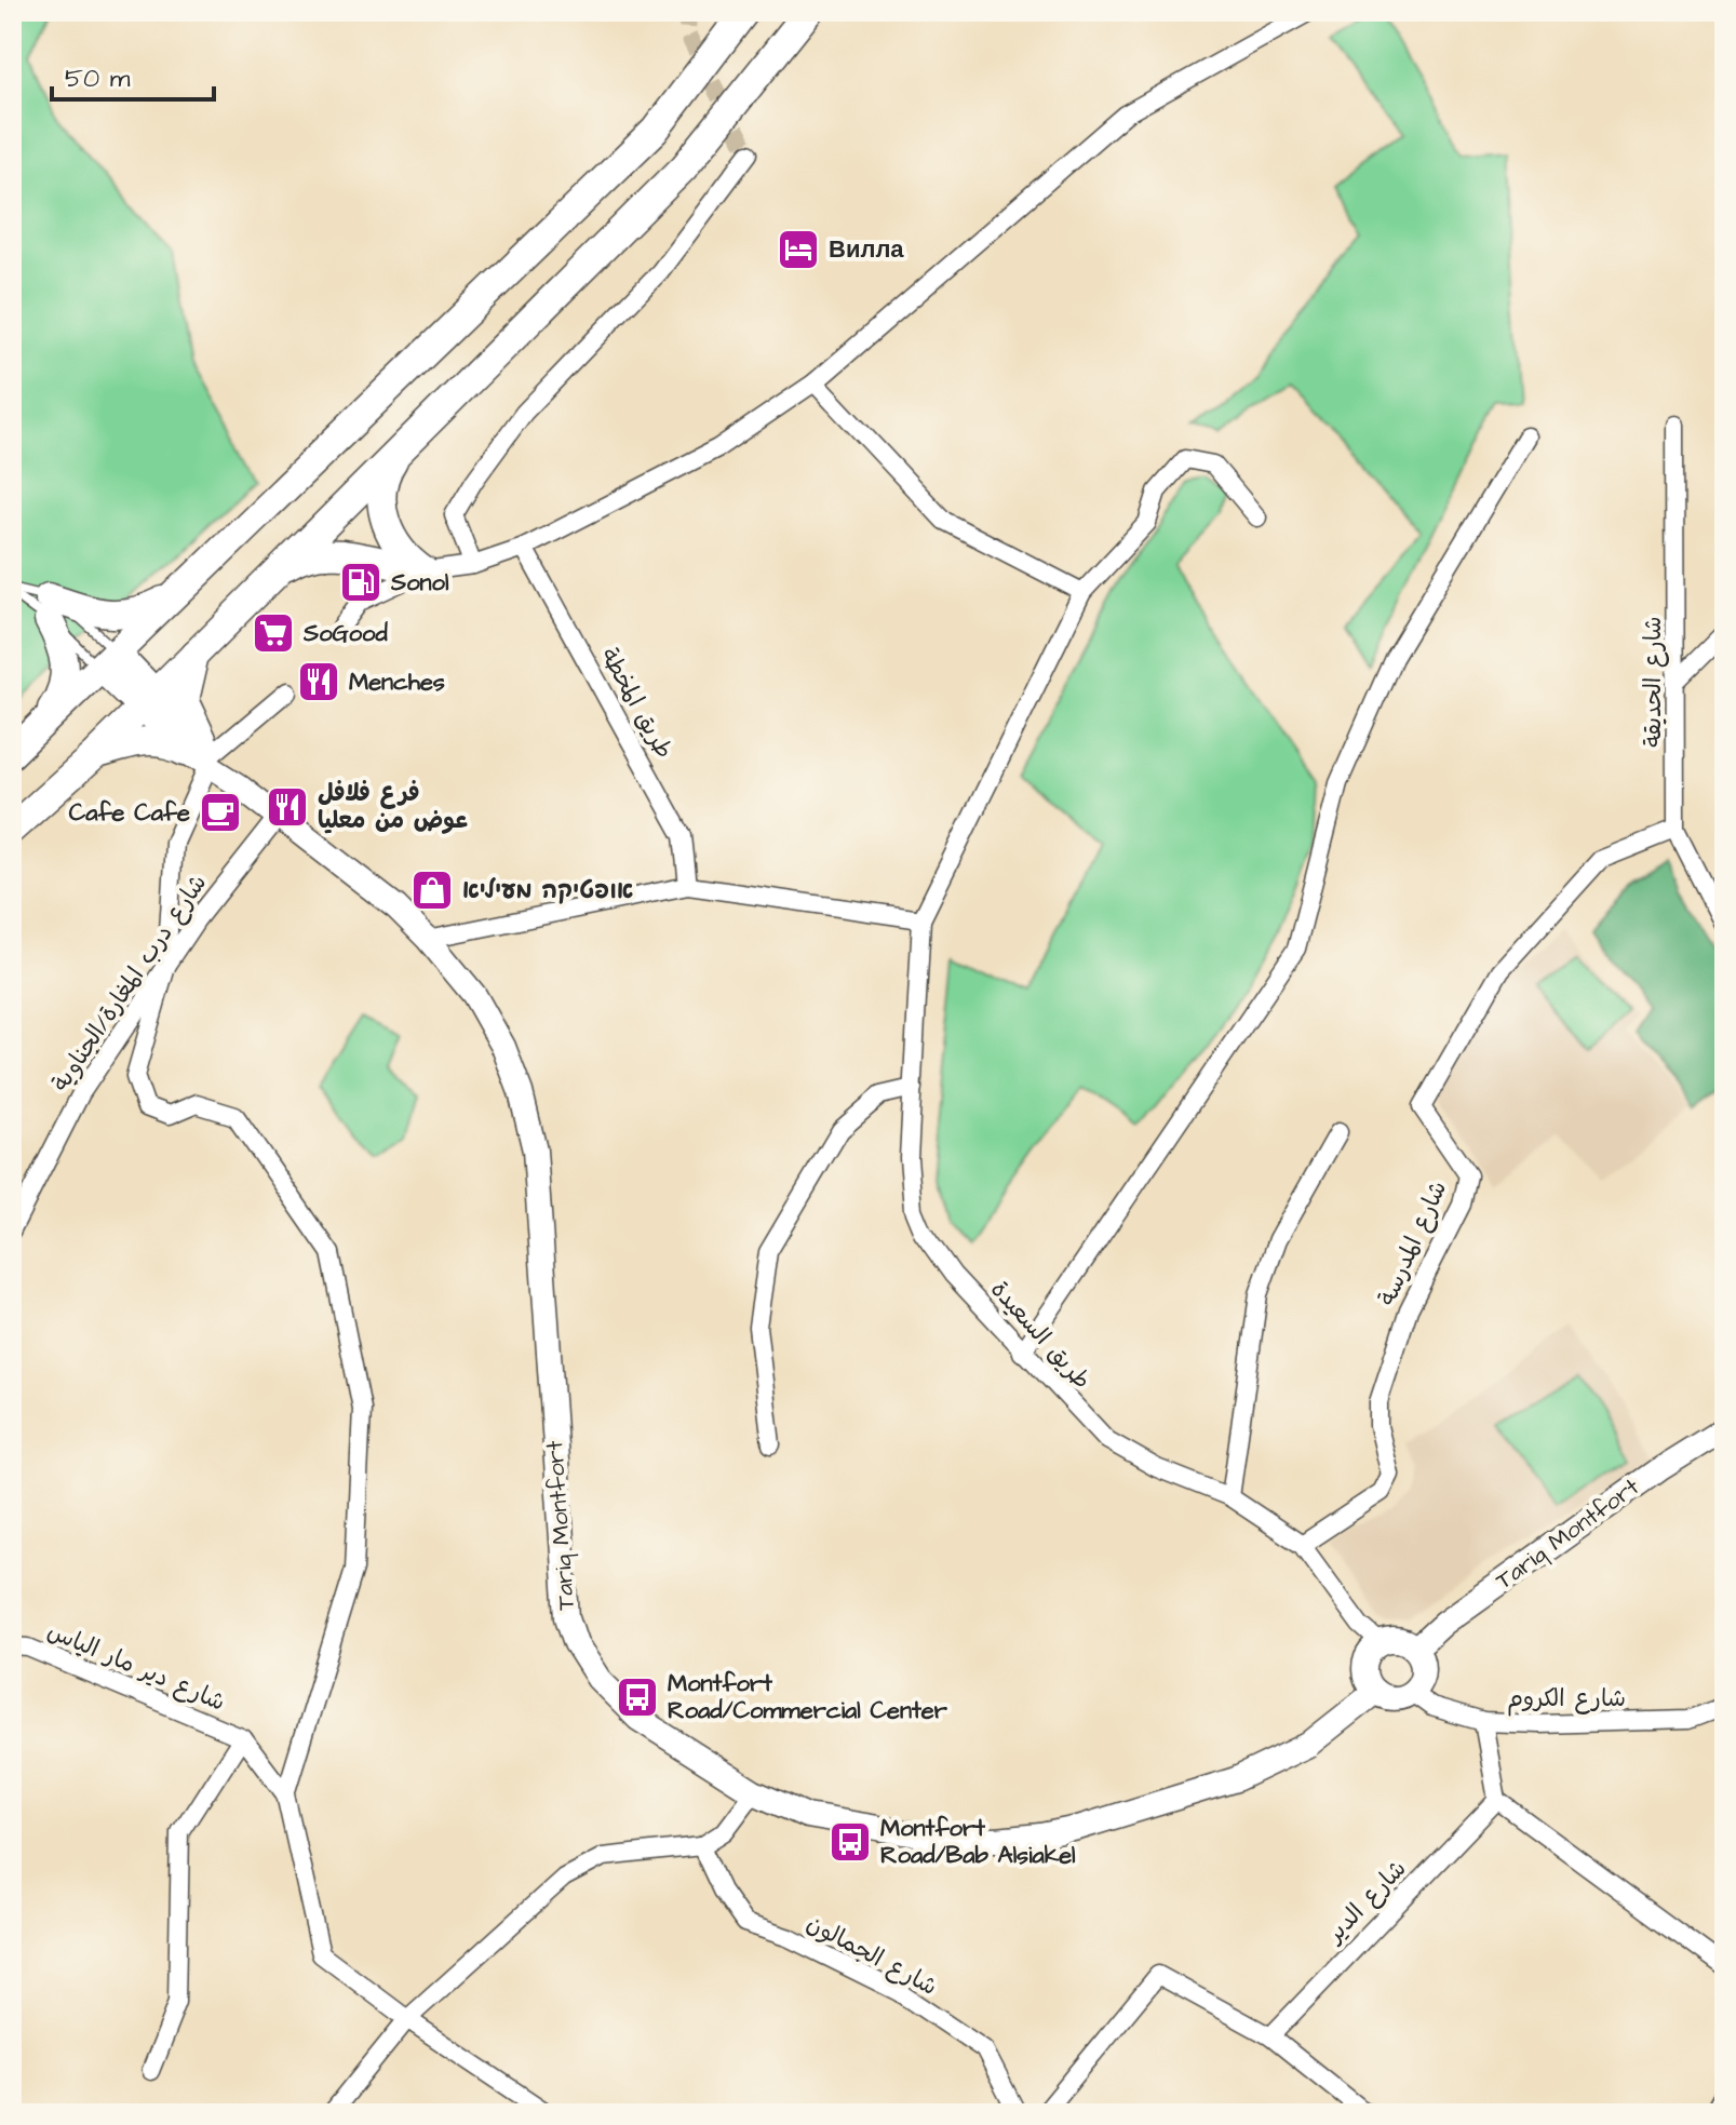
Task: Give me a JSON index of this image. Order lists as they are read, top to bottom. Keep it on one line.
{"streets":{"main road":["Tariq Montfort"],"street":["شارع الحديقة","طريق المخطة","شارع درب المغارة/الجناوية","شارع المدرسة","طريق السعيدة","شارع دير مار الياس","شارع الكروم","شارع الدير","شارع الجمالون"]},"crossings":[["شارع الحديقة","شارع المدرسة"],["شارع درب المغارة/الجناوية","Tariq Montfort"],["شارع المدرسة","طريق السعيدة"],["طريق السعيدة","Tariq Montfort"],["طريق السعيدة","شارع الكروم"],["Tariq Montfort","شارع الكروم"]],"places":{"hotel":["Вилла"],"fuel station":["Sonol"],"supermarket":["SoGood"],"restaurant":["Menches","فرع فلافل عوض من معليا"],"cafe":["Cafe Cafe"],"shop":["אופטיקה מעיליא"],"bus stop":["Montfort Road/Commercial Center","Montfort Road/Bab Alsiakel"]},"scale_bar":"50 m"}
